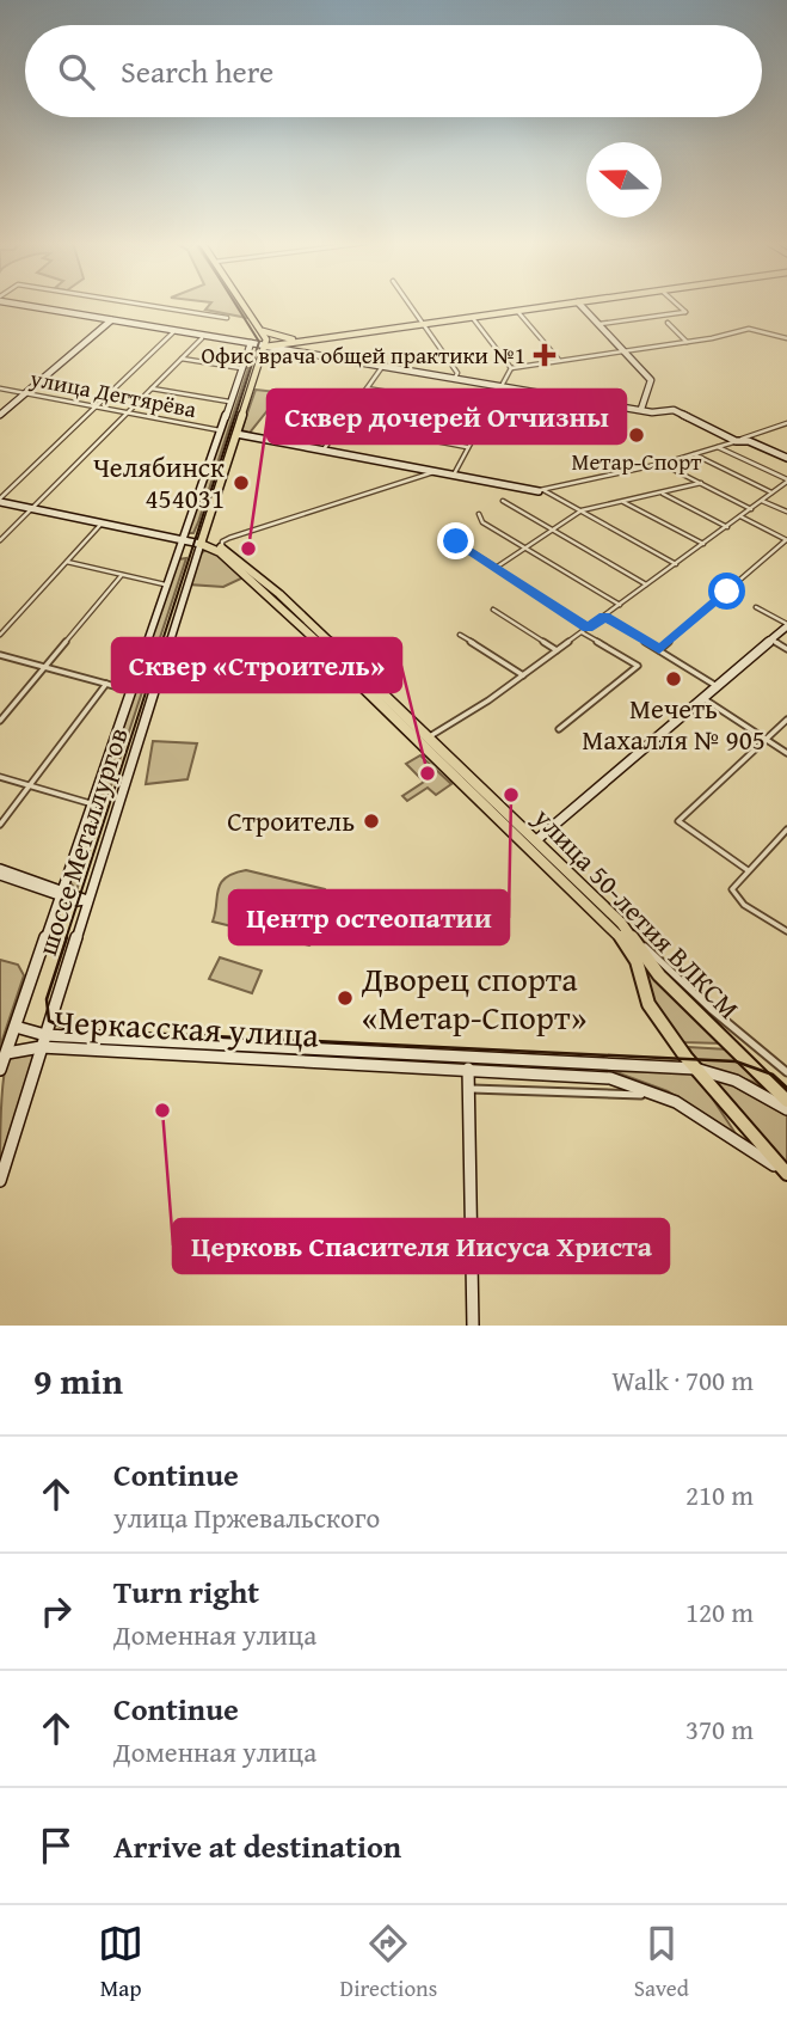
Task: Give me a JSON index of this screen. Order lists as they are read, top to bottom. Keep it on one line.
{"streets":{"main road":["шоссе Металлургов","улица 50-летия ВЛКСМ","Черкасская улица"],"street":["улица Дегтярёва"]},"crossings":[["улица Дегтярёва","шоссе Металлургов"],["шоссе Металлургов","улица 50-летия ВЛКСМ"],["шоссе Металлургов","Черкасская улица"],["улица 50-летия ВЛКСМ","Черкасская улица"]],"places":{"health":["Офис врача общей практики №1"],"other":["Метар-Спорт","Челябинск 454031","Сквер дочерей Отчизны","Мечеть Махалля № 905","Сквер «Cтроитель»","Центр остеопатии","Cтроитель","Дворец спорта «Метар-Спорт»","Церковь Спасителя Иисуса Христа"]},"north":"left","page":{"search":"Search here","heading":["9 min","Walk · 700 m"],"list":[["Continue","улица Пржевальского","210 m"],["Turn right","Доменная улица","120 m"],["Continue","Доменная улица","370 m"],"Arrive at destination"],"nav":["Map","Directions","Saved"]}}
